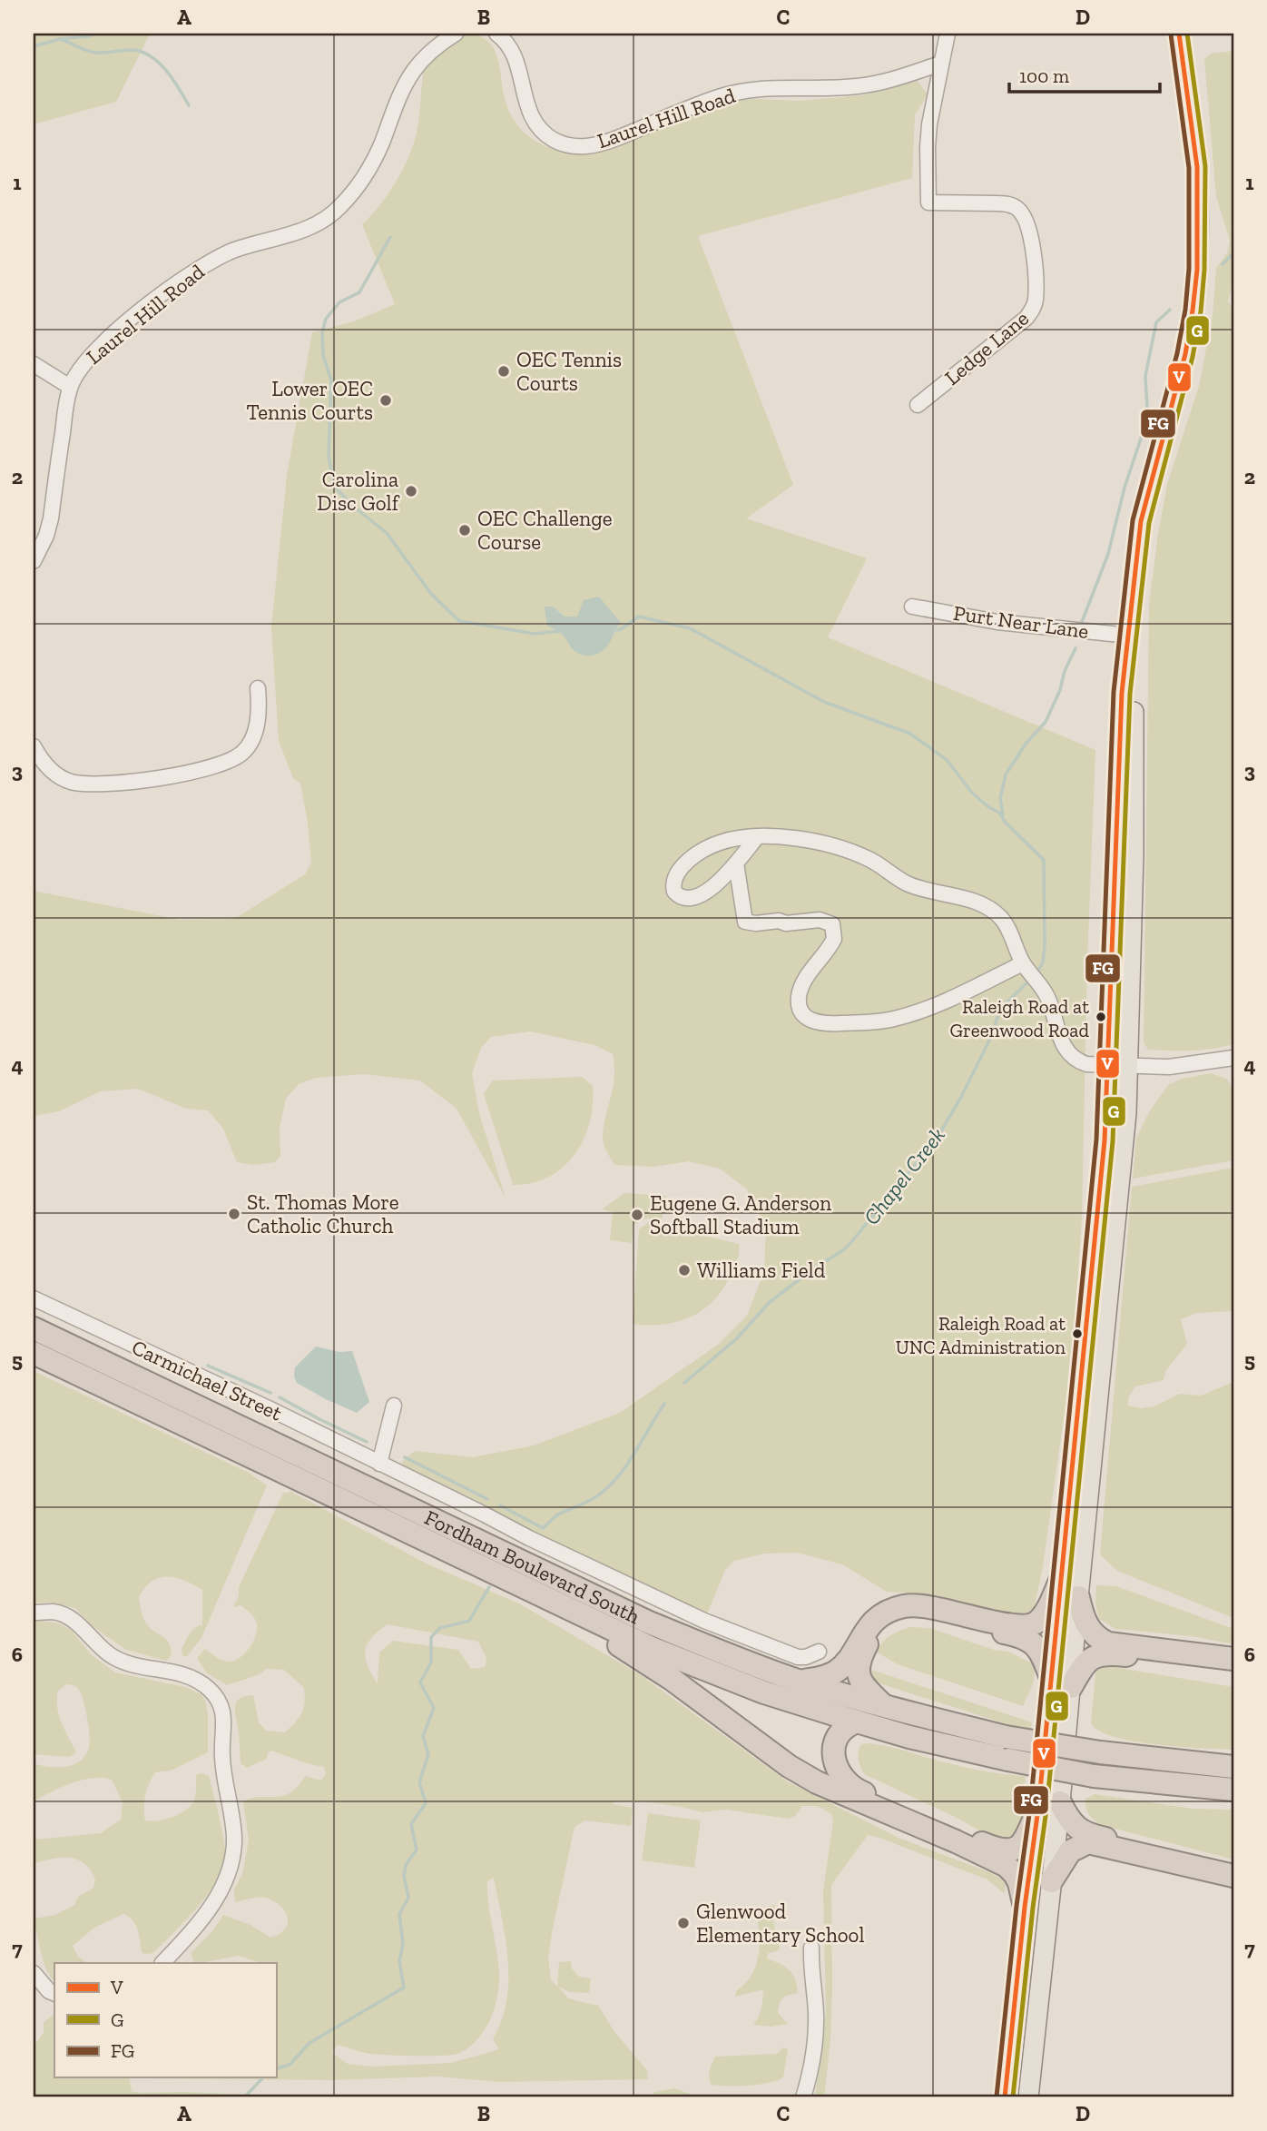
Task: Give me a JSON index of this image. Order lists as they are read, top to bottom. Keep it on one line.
{"streets":{"highway":["Fordham Boulevard South"],"street":["Laurel Hill Road","Ledge Lane","Purt Near Lane","Carmichael Street"]},"crossings":[["Laurel Hill Road","Ledge Lane"]],"water":["Chapel Creek"],"places":["OEC Tennis Courts","Lower OEC Tennis Courts","Carolina Disc Golf","OEC Challenge Course","Raleigh Road at Greenwood Road","St. Thomas More Catholic Church","Eugene G. Anderson Softball Stadium","Williams Field","Raleigh Road at UNC Administration","Glenwood Elementary School"],"lines":["transit line V","transit line G","transit line FG"],"legend":["V","G","FG"],"scale_bar":"100 m","grid":{"columns":["A","B","C","D"],"rows":["1","2","3","4","5","6","7"]}}
